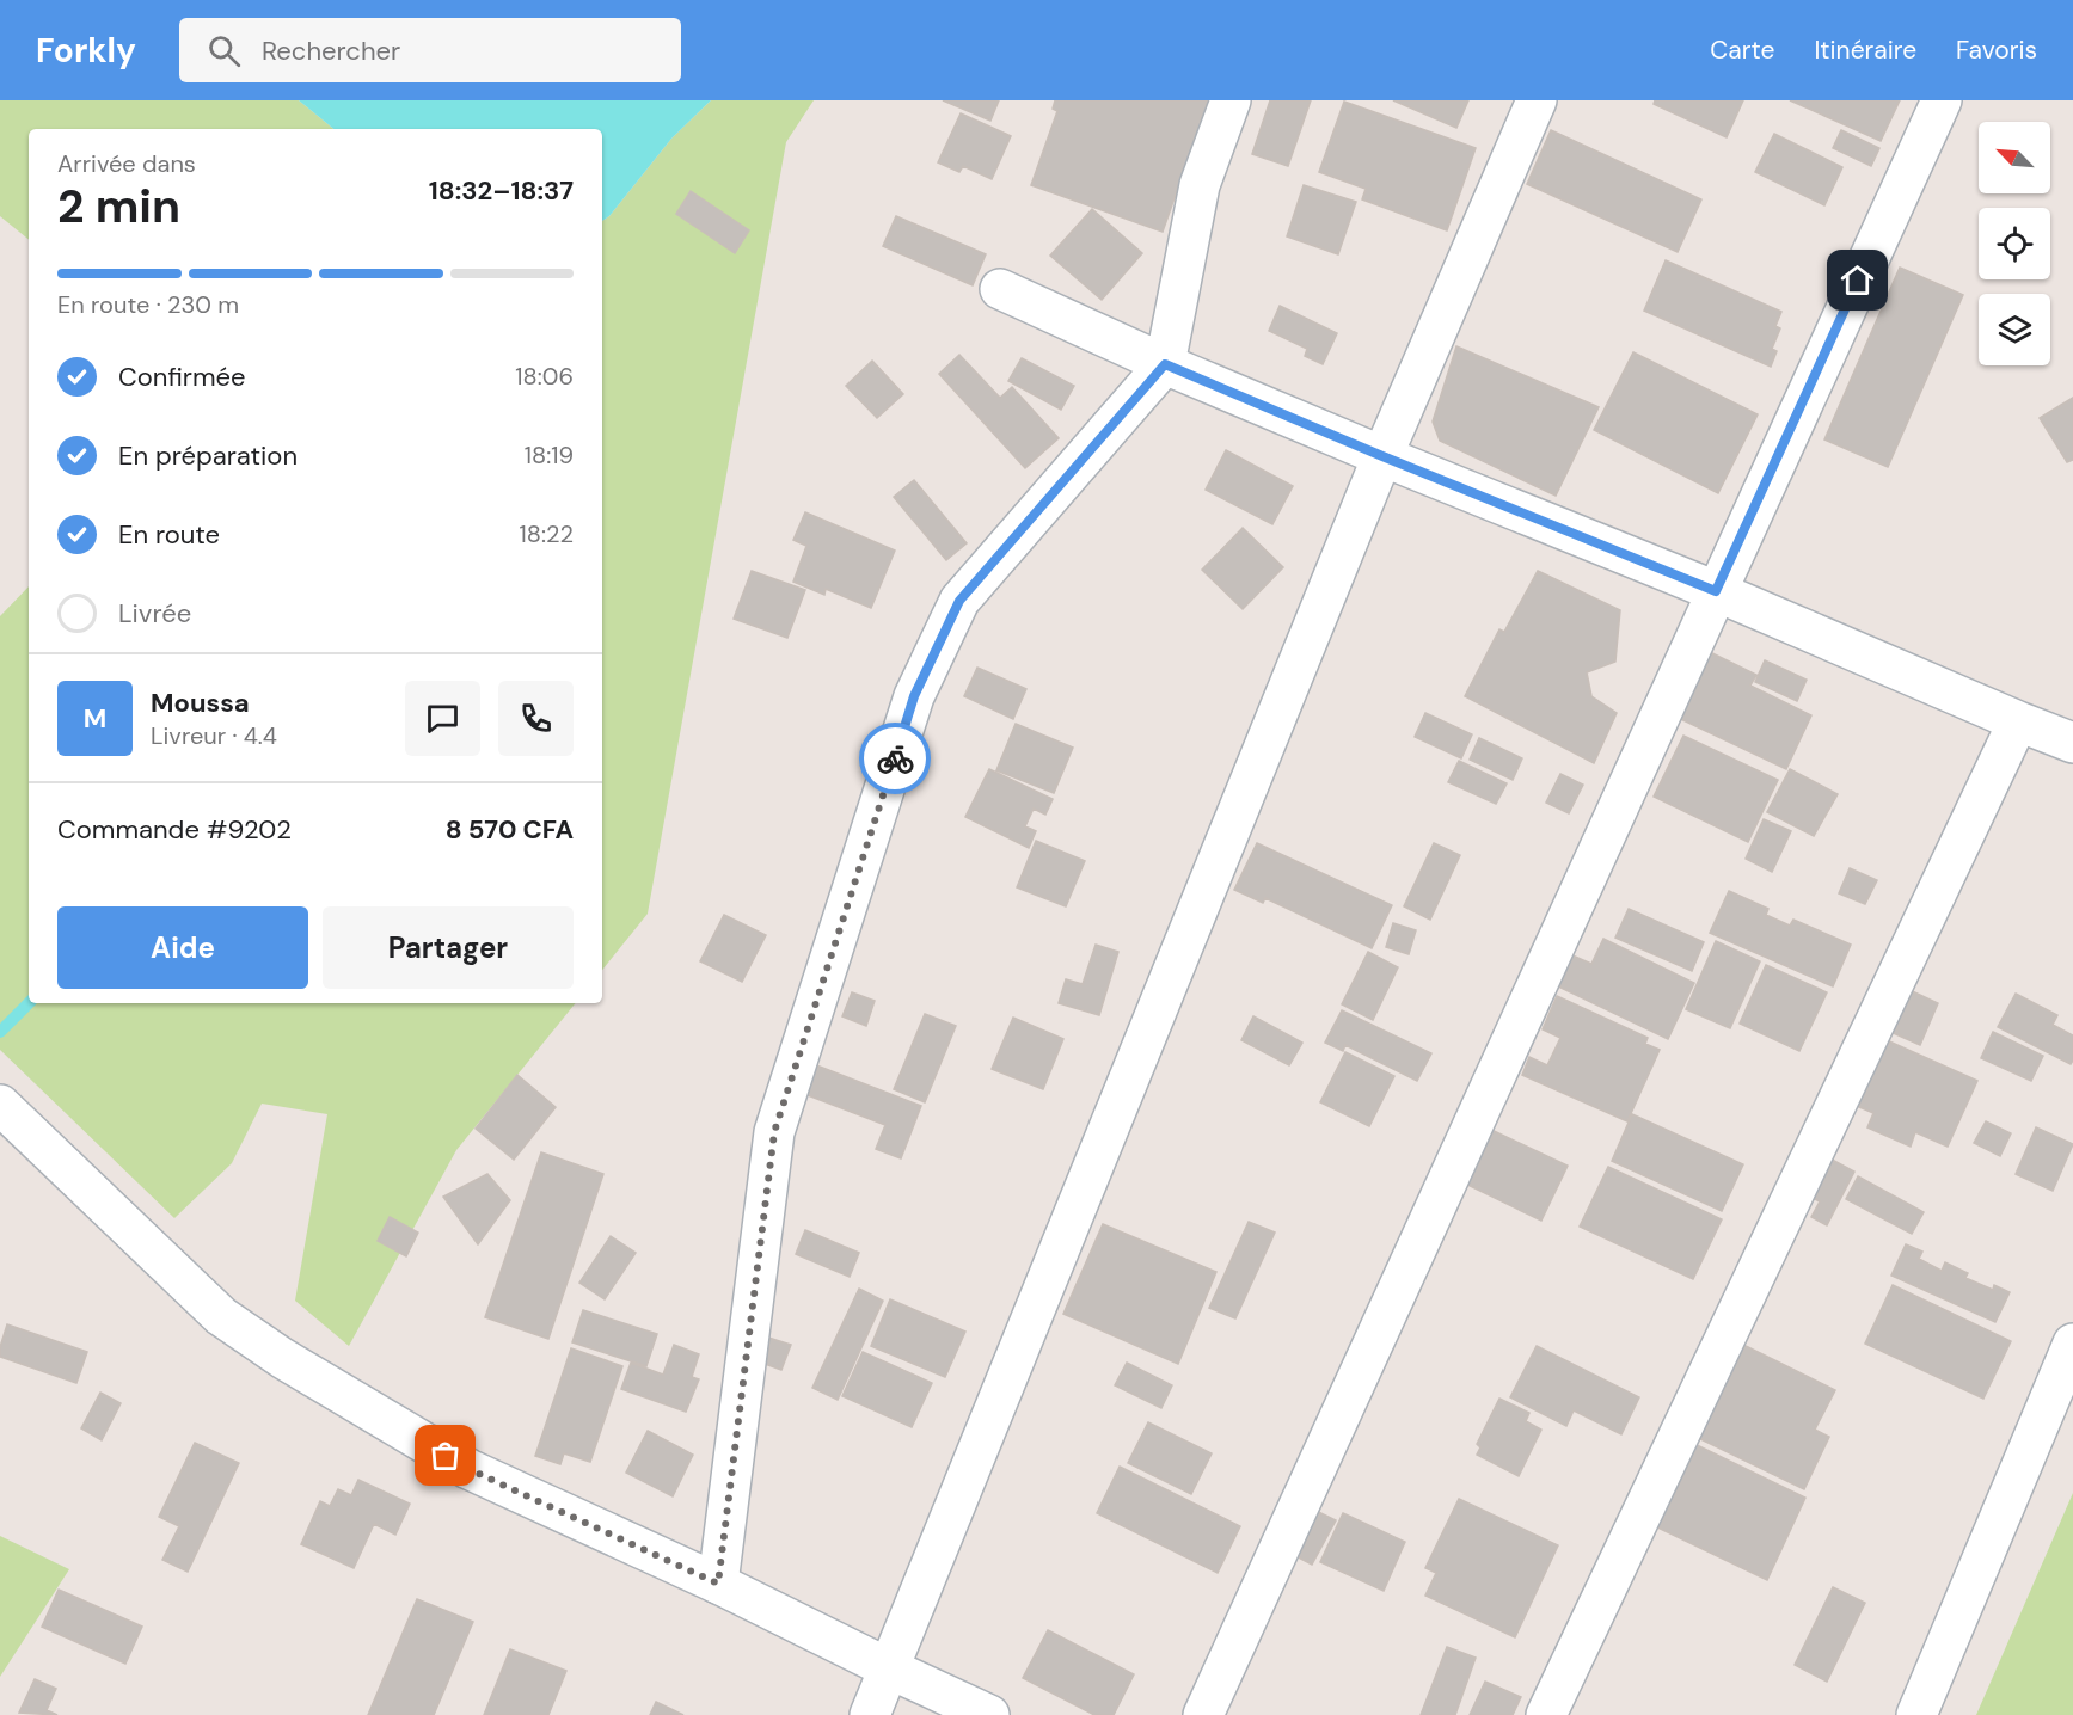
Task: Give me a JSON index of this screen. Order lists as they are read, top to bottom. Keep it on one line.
{"north":"top left","page":{"header":"Forkly","search":"Rechercher","nav":["Carte","Itinéraire","Favoris"],"heading":["2 min","Arrivée dans","18:32–18:37"],"panel":["Moussa","Livreur · 4.4","Commande #9202","8 570 CFA"],"bar":"En route · 230 m","list":[["Confirmée","18:06"],["En préparation","18:19"],["En route","18:22"],"Livrée"],"round":"M","buttons":["Aide","Partager"]}}
